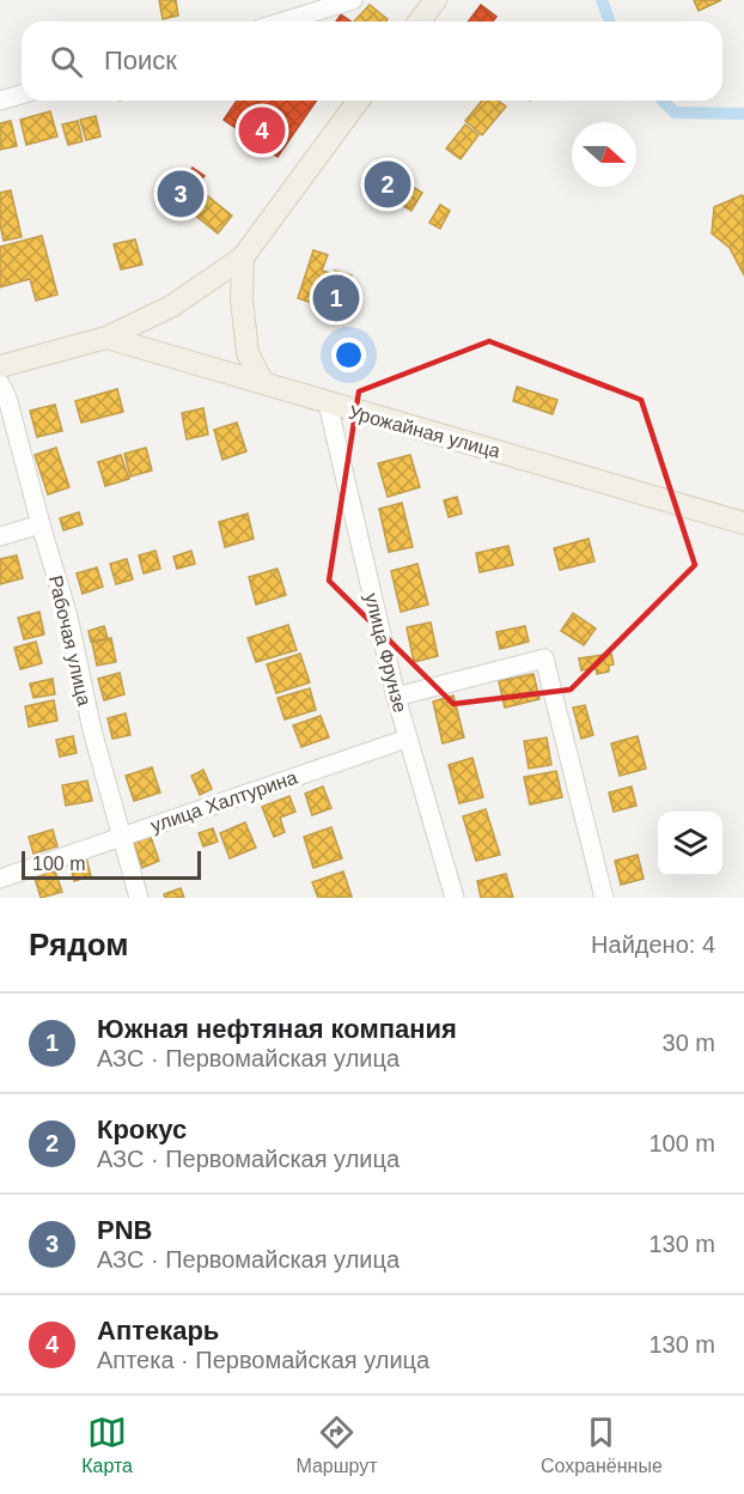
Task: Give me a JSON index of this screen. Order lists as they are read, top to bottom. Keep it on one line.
{"streets":{"main road":["Урожайная улица"],"street":["Рабочая улица","улица Фрунзе","улица Халтурина"]},"crossings":[["Урожайная улица","улица Фрунзе"],["Рабочая улица","улица Халтурина"],["улица Фрунзе","улица Халтурина"]],"scale_bar":"100 m","north":"right","page":{"search":"Поиск","pins":["4","2","3","1"],"scale":"100 m","heading":["Рядом","Найдено: 4"],"list":[{"mark":"1","name":"Южная нефтяная компания","note":"АЗС · Первомайская улица","value":"30 m"},{"mark":"2","name":"Крокус","note":"АЗС · Первомайская улица","value":"100 m"},{"mark":"3","name":"PNB","note":"АЗС · Первомайская улица","value":"130 m"},{"mark":"4","name":"Аптекарь","note":"Аптека · Первомайская улица","value":"130 m"}],"nav":["Карта","Маршрут","Сохранённые"]}}
